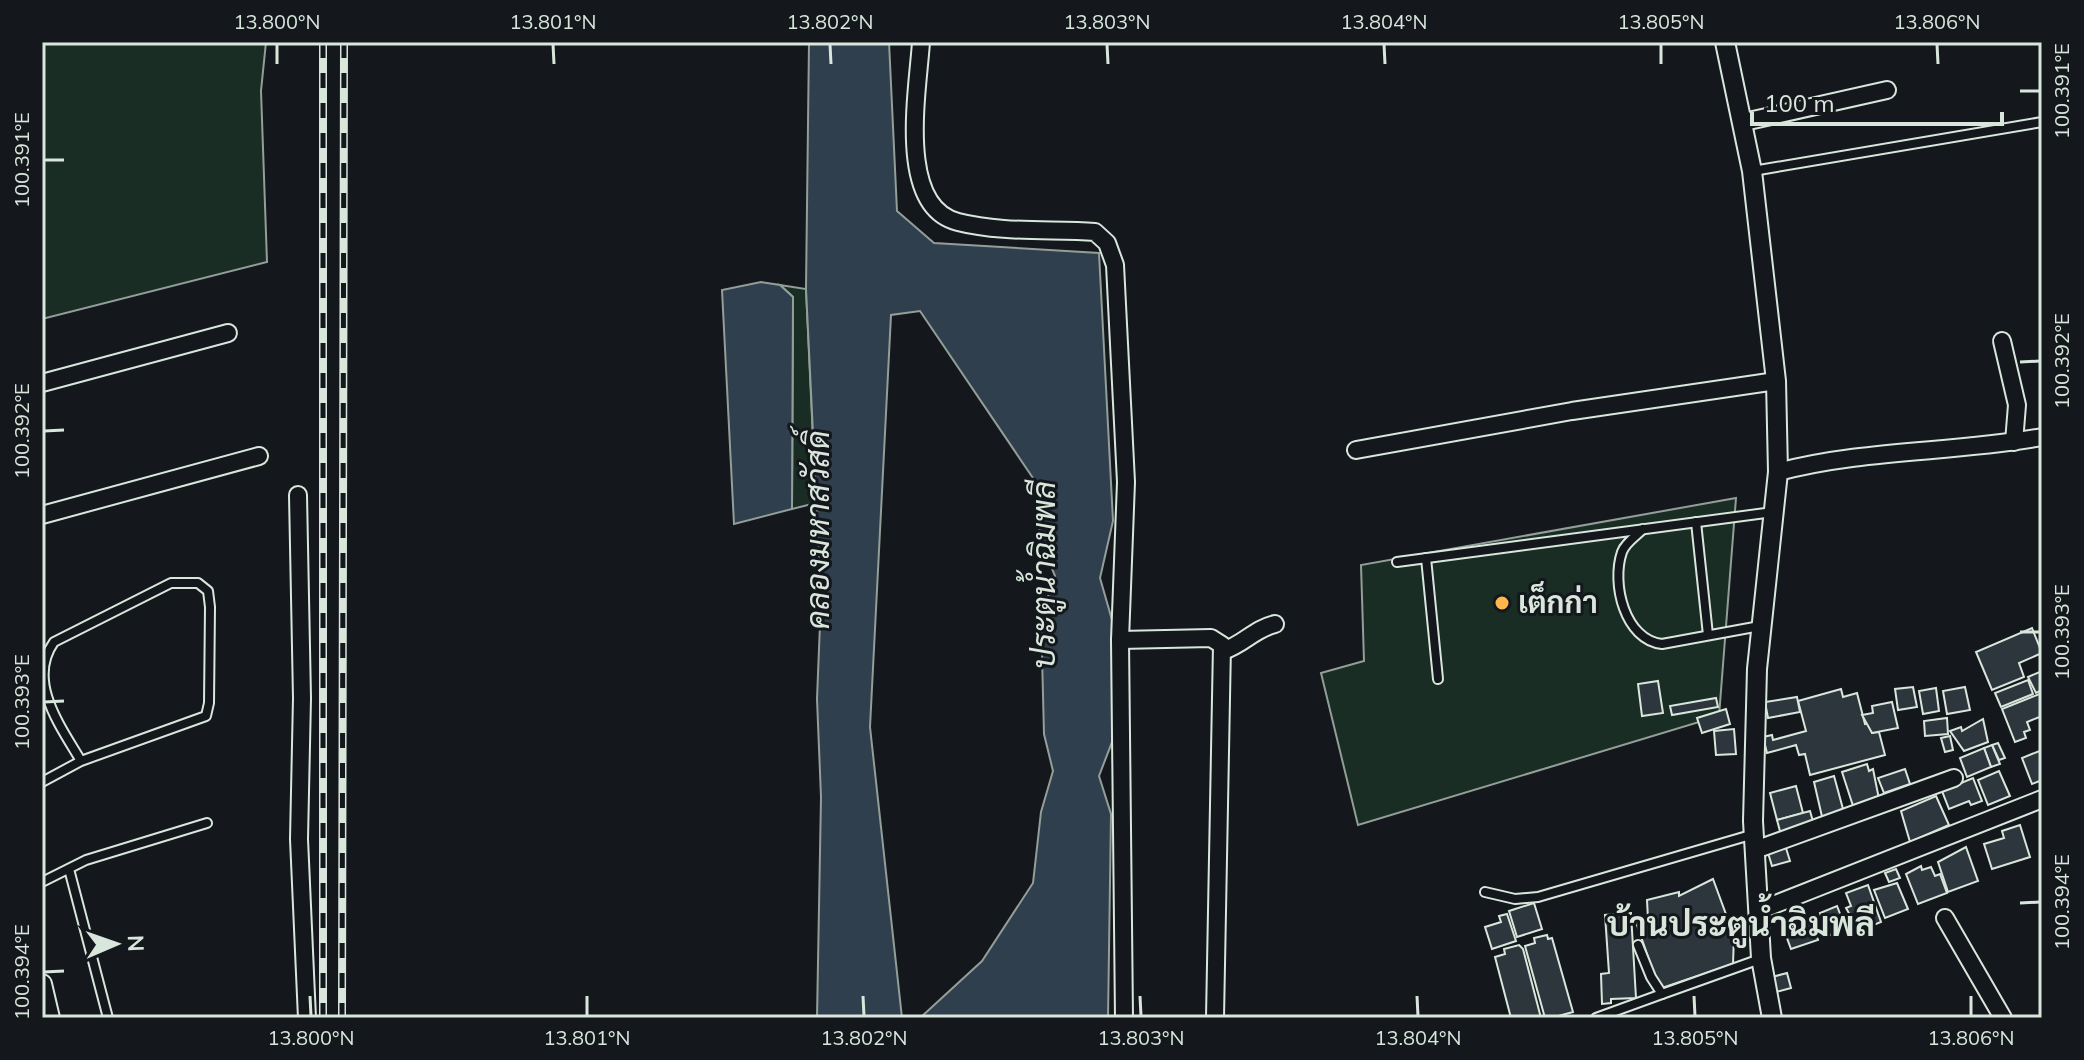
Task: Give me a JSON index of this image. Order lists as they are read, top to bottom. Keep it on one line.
{"districts":["บ้านประตูน้ำฉิมพลี"],"water":["คลองมหาสวัสดิ์","ประตูน้ำฉิมพลี"],"places":["เต็กก่า"],"scale_bar":"100 m","north":"right","coordinates":["13.800°N","13.801°N","13.802°N","13.803°N","13.804°N","13.805°N","13.806°N","100.391°E","100.392°E","100.393°E","100.394°E"]}
